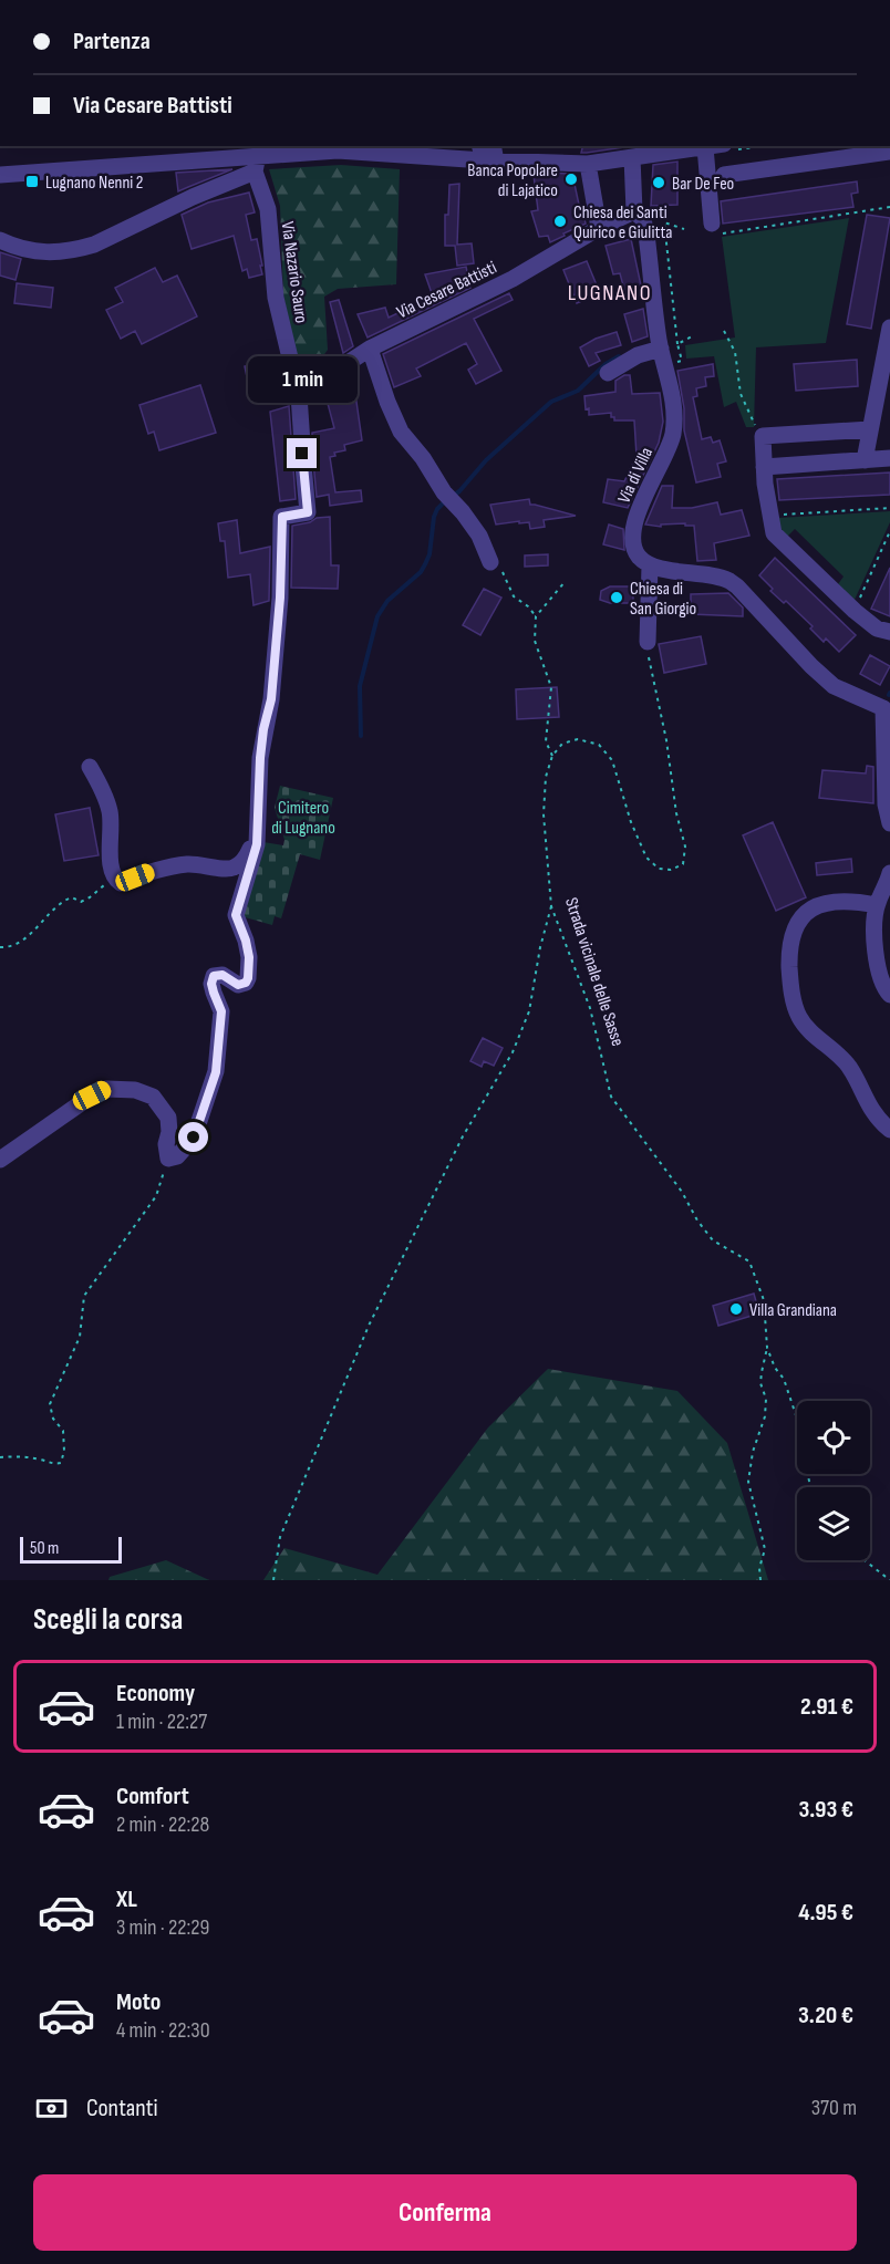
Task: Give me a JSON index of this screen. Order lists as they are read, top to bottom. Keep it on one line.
{"streets":{"street":["Via Nazario Sauro","Via Cesare Battisti","Via di Villa"],"path":["Strada vicinale delle Sasse"]},"crossings":[["Via Nazario Sauro","Via Cesare Battisti"],["Via Cesare Battisti","Via di Villa"]],"districts":["LUGNANO"],"parks":["Cimitero di Lugnano"],"places":{"other":["Banca Popolare di Lajatico","Bar De Feo","Chiesa dei Santi Quirico e Giulitta","Chiesa di San Giorgio","Villa Grandiana"],"transit":["Lugnano Nenni 2"]},"scale_bar":"50 m","page":{"banner":["Partenza","Via Cesare Battisti"],"bubble":"1 min","scale":"50 m","heading":"Scegli la corsa","list":[{"name":"Economy","note":"1 min · 22:27","value":"2.91 €"},{"name":"Comfort","note":"2 min · 22:28","value":"3.93 €"},{"name":"XL","note":"3 min · 22:29","value":"4.95 €"},{"name":"Moto","note":"4 min · 22:30","value":"3.20 €"}],"pay":["Contanti","370 m"],"buttons":"Conferma"}}
